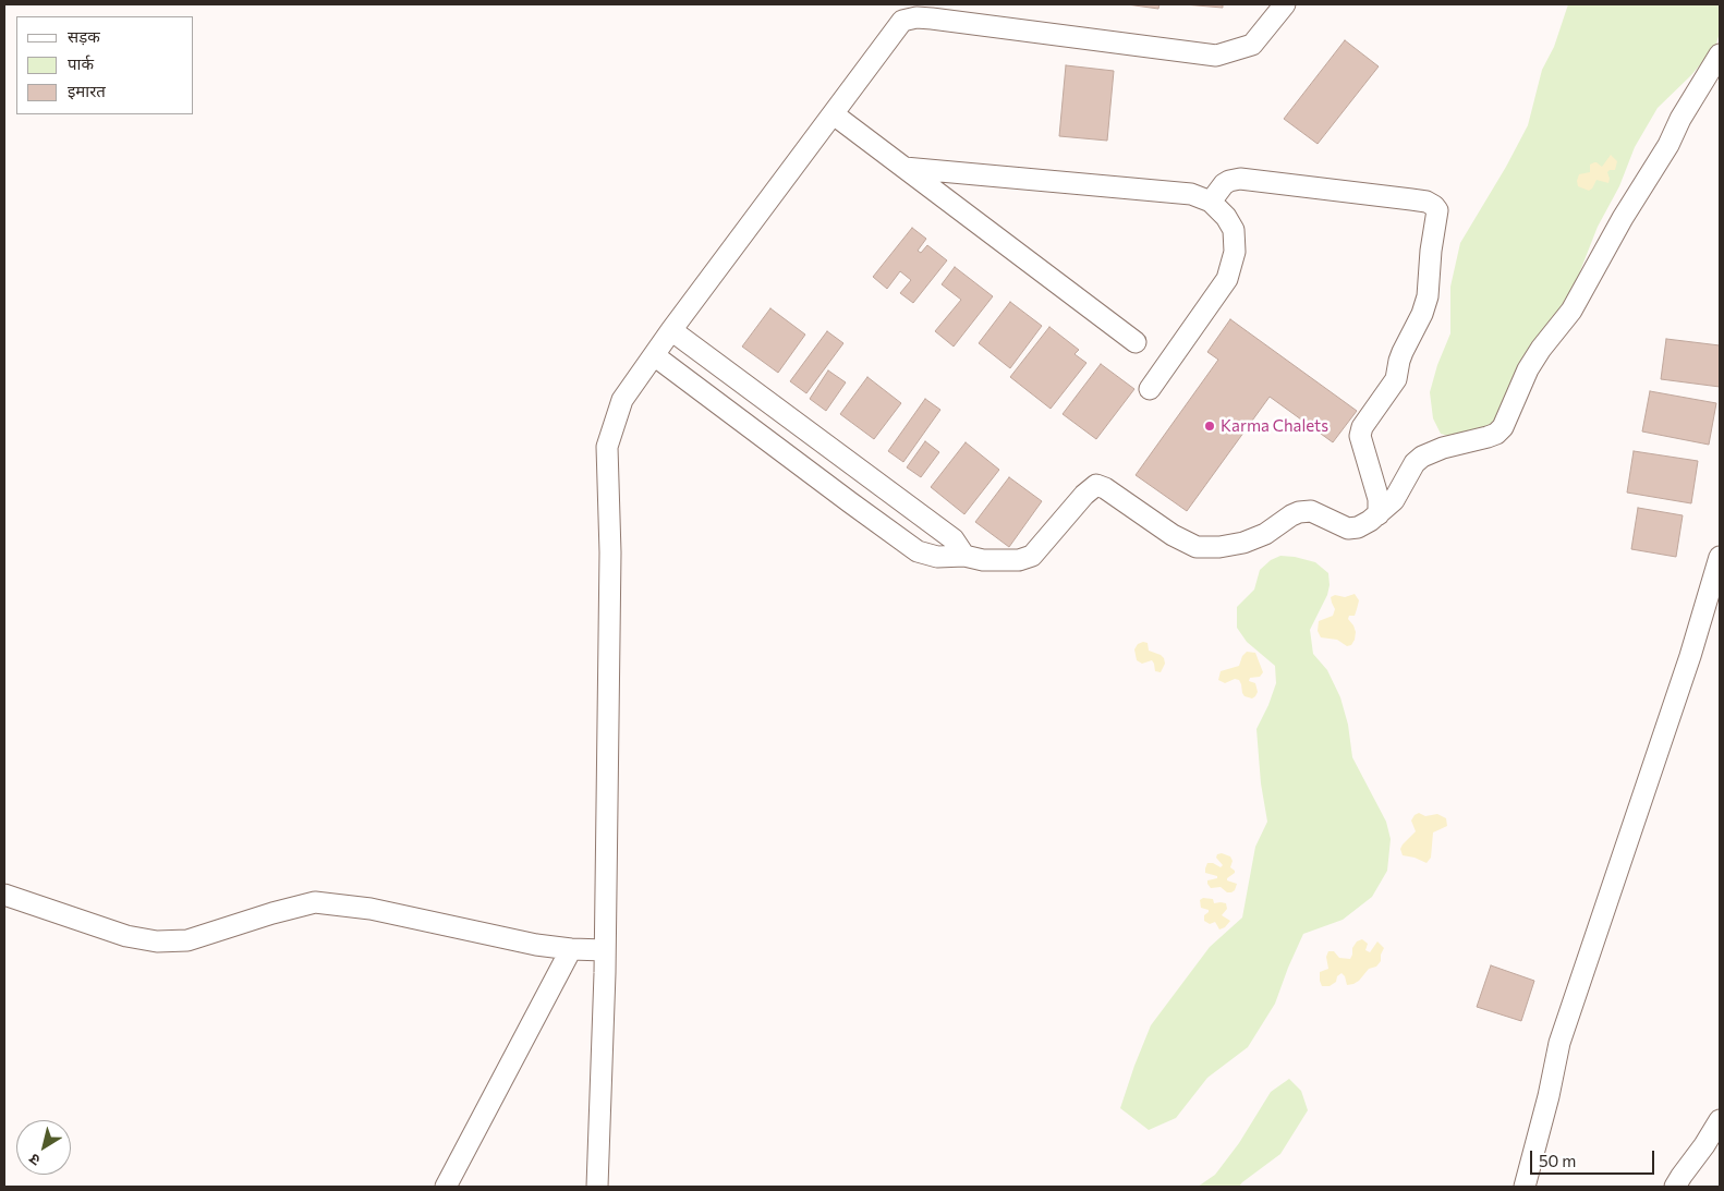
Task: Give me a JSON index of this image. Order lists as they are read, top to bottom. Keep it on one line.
{"places":["Karma Chalets"],"legend":["सड़क","पार्क","इमारत"],"scale_bar":"50 m","north":"bottom left"}
